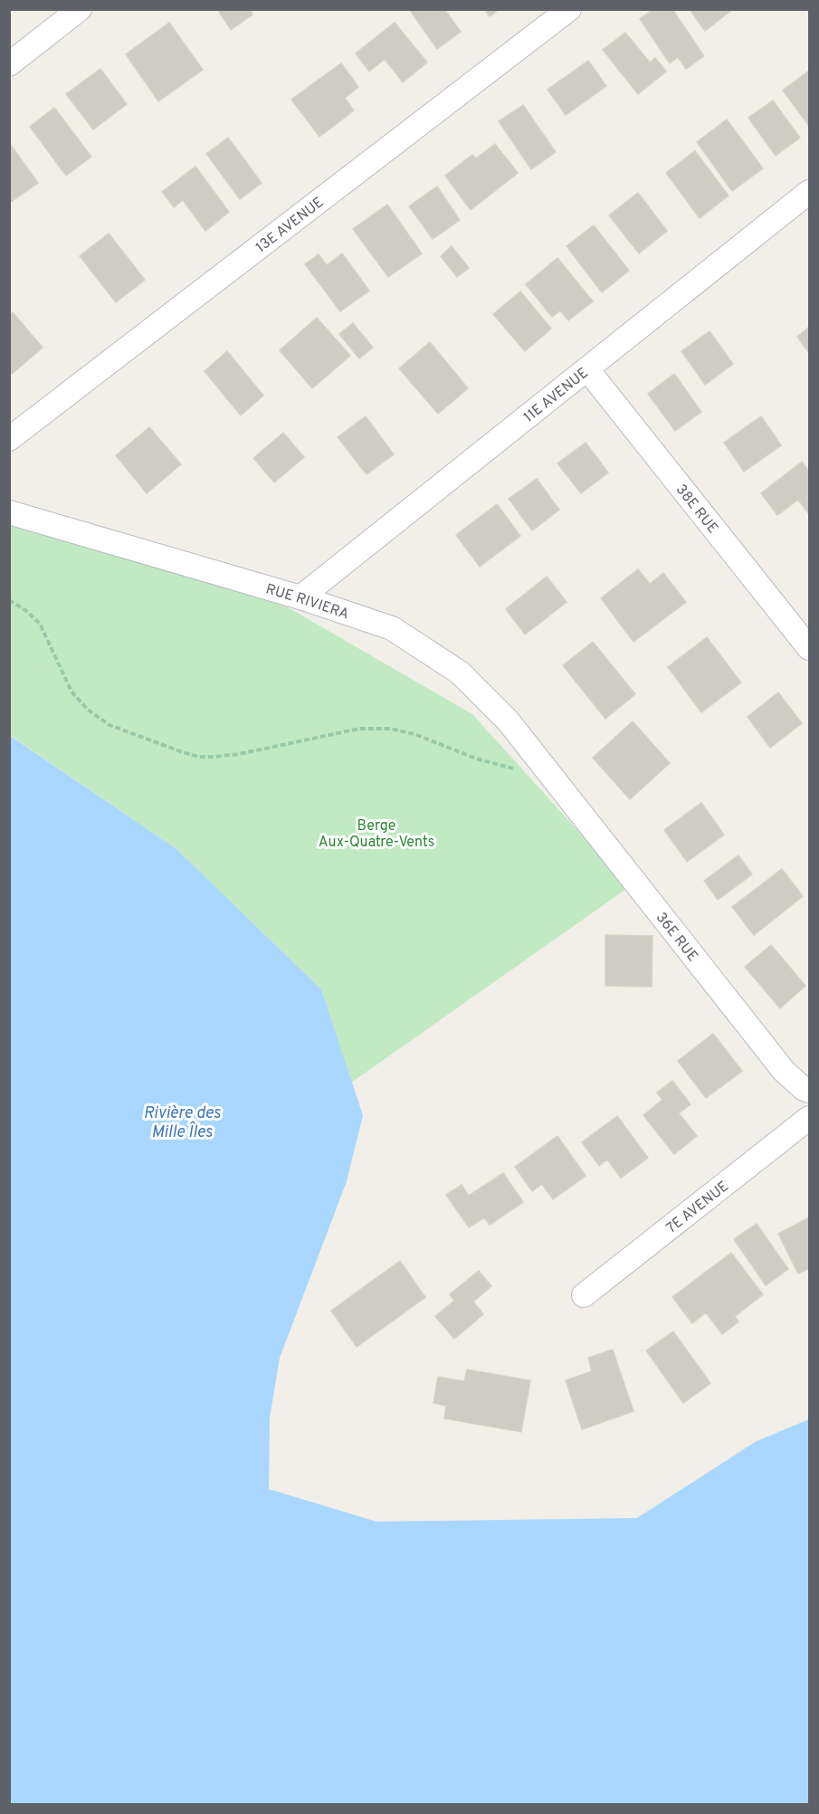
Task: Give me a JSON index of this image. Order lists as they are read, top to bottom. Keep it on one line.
{"streets":{"street":["13E AVENUE","11E AVENUE","38E RUE","RUE RIVIERA","36E RUE","7E AVENUE"]},"crossings":[["11E AVENUE","38E RUE"],["11E AVENUE","RUE RIVIERA"],["RUE RIVIERA","36E RUE"]],"water":["Rivière des Mille Îles"],"parks":["Berge Aux-Quatre-Vents"]}
